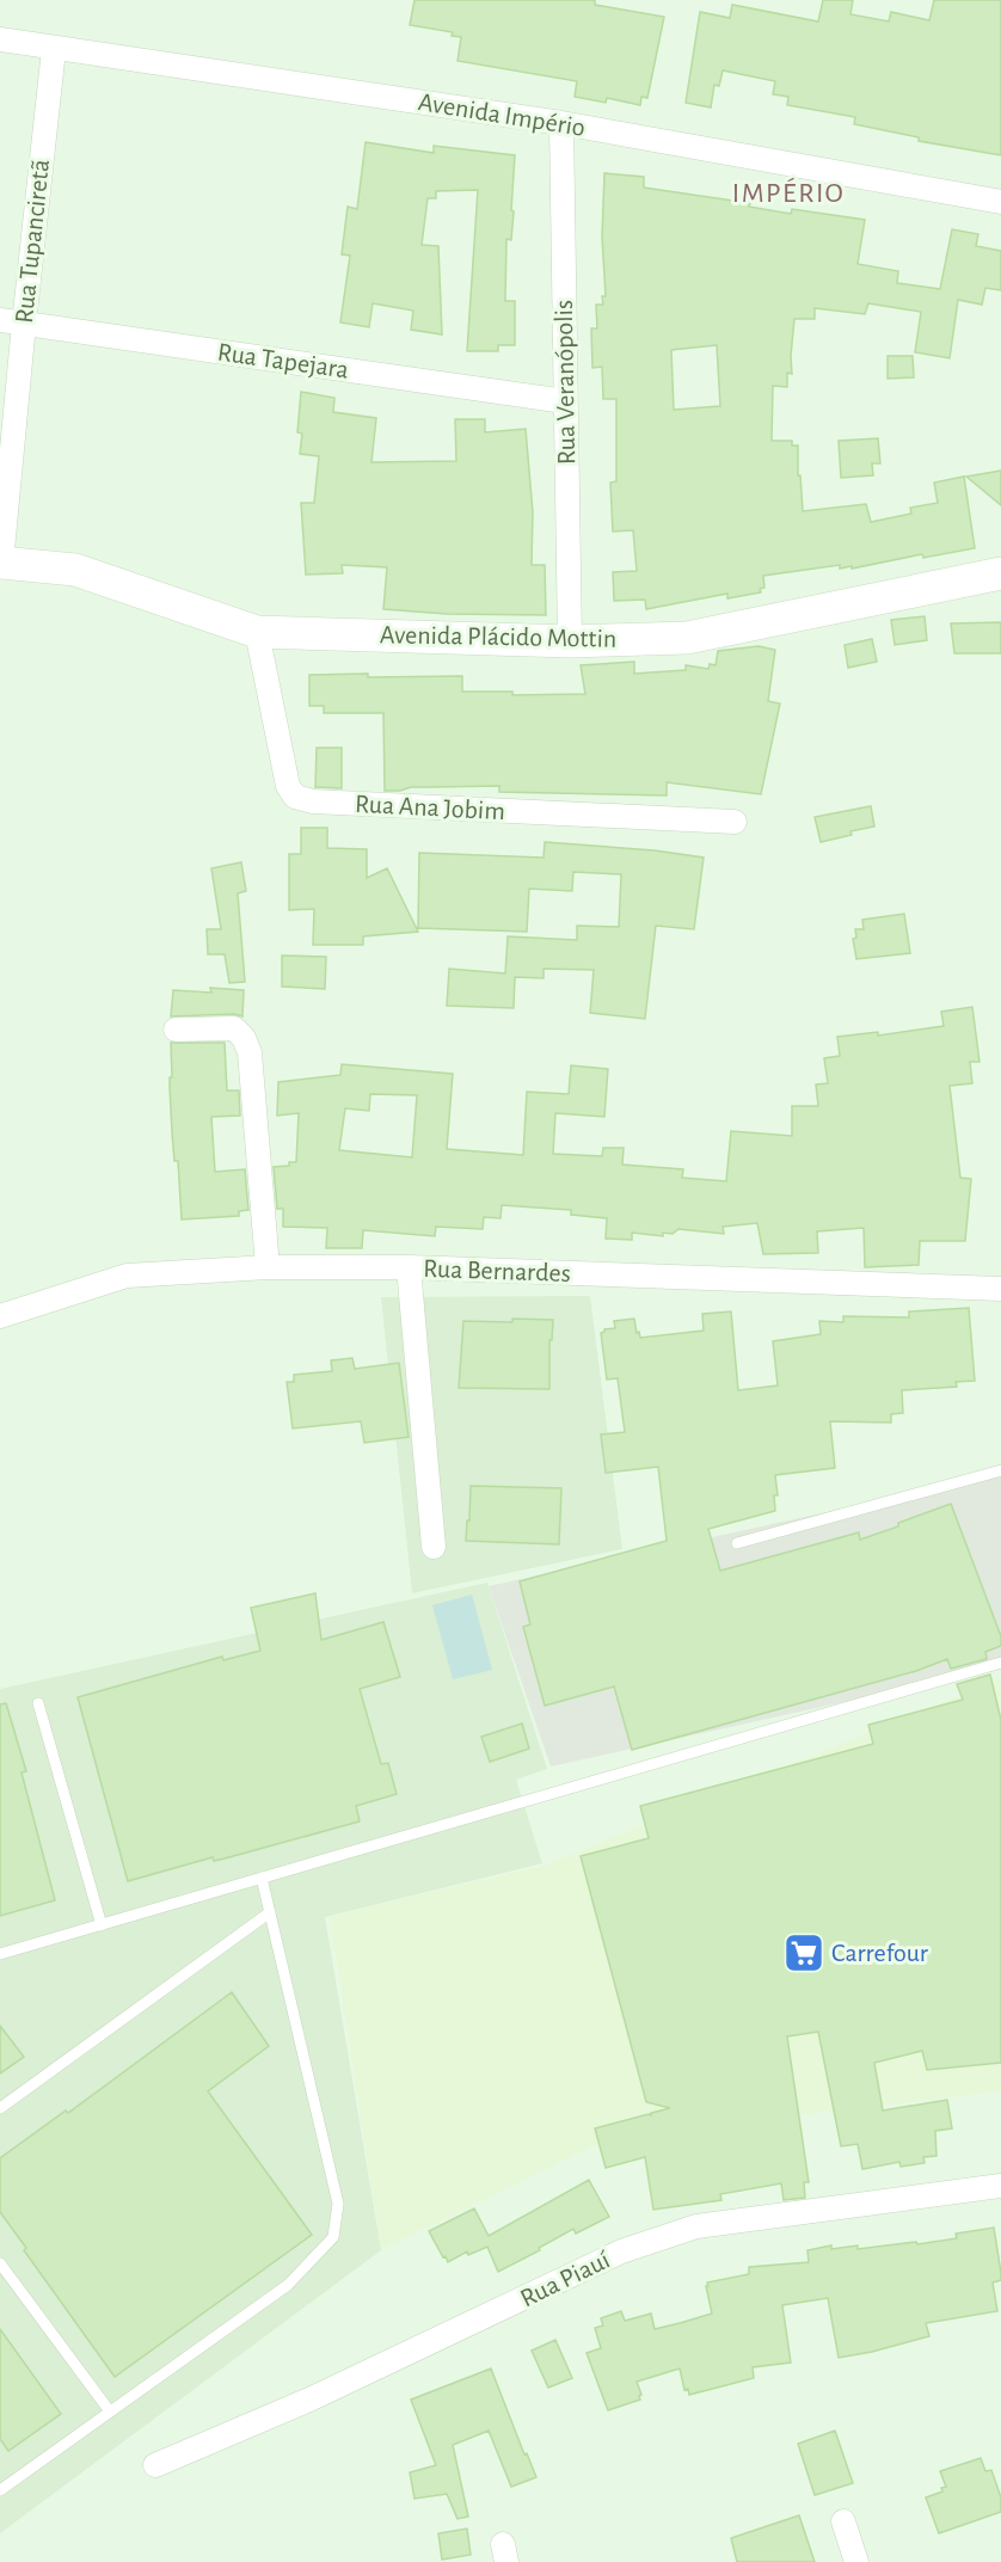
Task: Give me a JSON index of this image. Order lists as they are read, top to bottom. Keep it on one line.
{"streets":{"main road":["Avenida Plácido Mottin"],"street":["Avenida Império","Rua Tupanciretã","Rua Tapejara","Rua Veranópolis","Rua Ana Jobim","Rua Bernardes","Rua Piauí"]},"crossings":[["Avenida Império","Rua Tupanciretã"],["Avenida Império","Rua Veranópolis"],["Rua Tupanciretã","Rua Tapejara"],["Rua Tupanciretã","Avenida Plácido Mottin"],["Rua Tapejara","Rua Veranópolis"],["Rua Veranópolis","Avenida Plácido Mottin"],["Avenida Plácido Mottin","Rua Ana Jobim"]],"districts":["IMPÉRIO"],"places":{"supermarket":["Carrefour"]}}
